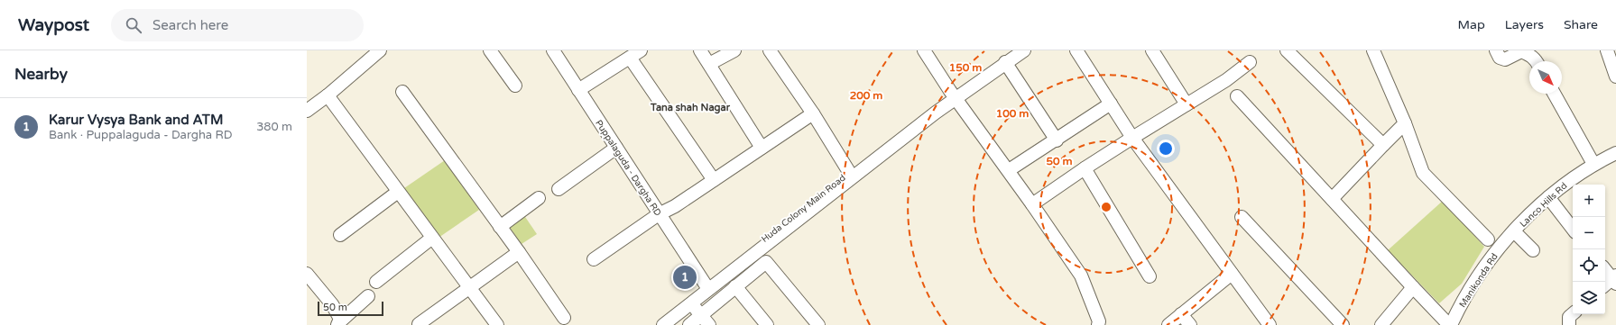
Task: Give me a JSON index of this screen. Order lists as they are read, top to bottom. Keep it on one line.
{"streets":{"street":["Puppalaguda - Dargha RD","Lanco Hills Rd","Huda Colony Main Road","Manikonda Rd"]},"crossings":[["Puppalaguda - Dargha RD","Huda Colony Main Road"],["Lanco Hills Rd","Manikonda Rd"]],"districts":["Tana shah Nagar"],"scale_bar":"50 m","north":"bottom right","page":{"header":"Waypost","search":"Search here","nav":["Map","Layers","Share"],"heading":"Nearby","list":[{"mark":"1","name":"Karur Vysya Bank and ATM","note":"Bank · Puppalaguda - Dargha RD","value":"380 m"}],"map_buttons":["+","−"],"pins":"1","scale":"50 m"},"rings":["150 m","200 m","100 m","50 m"]}
